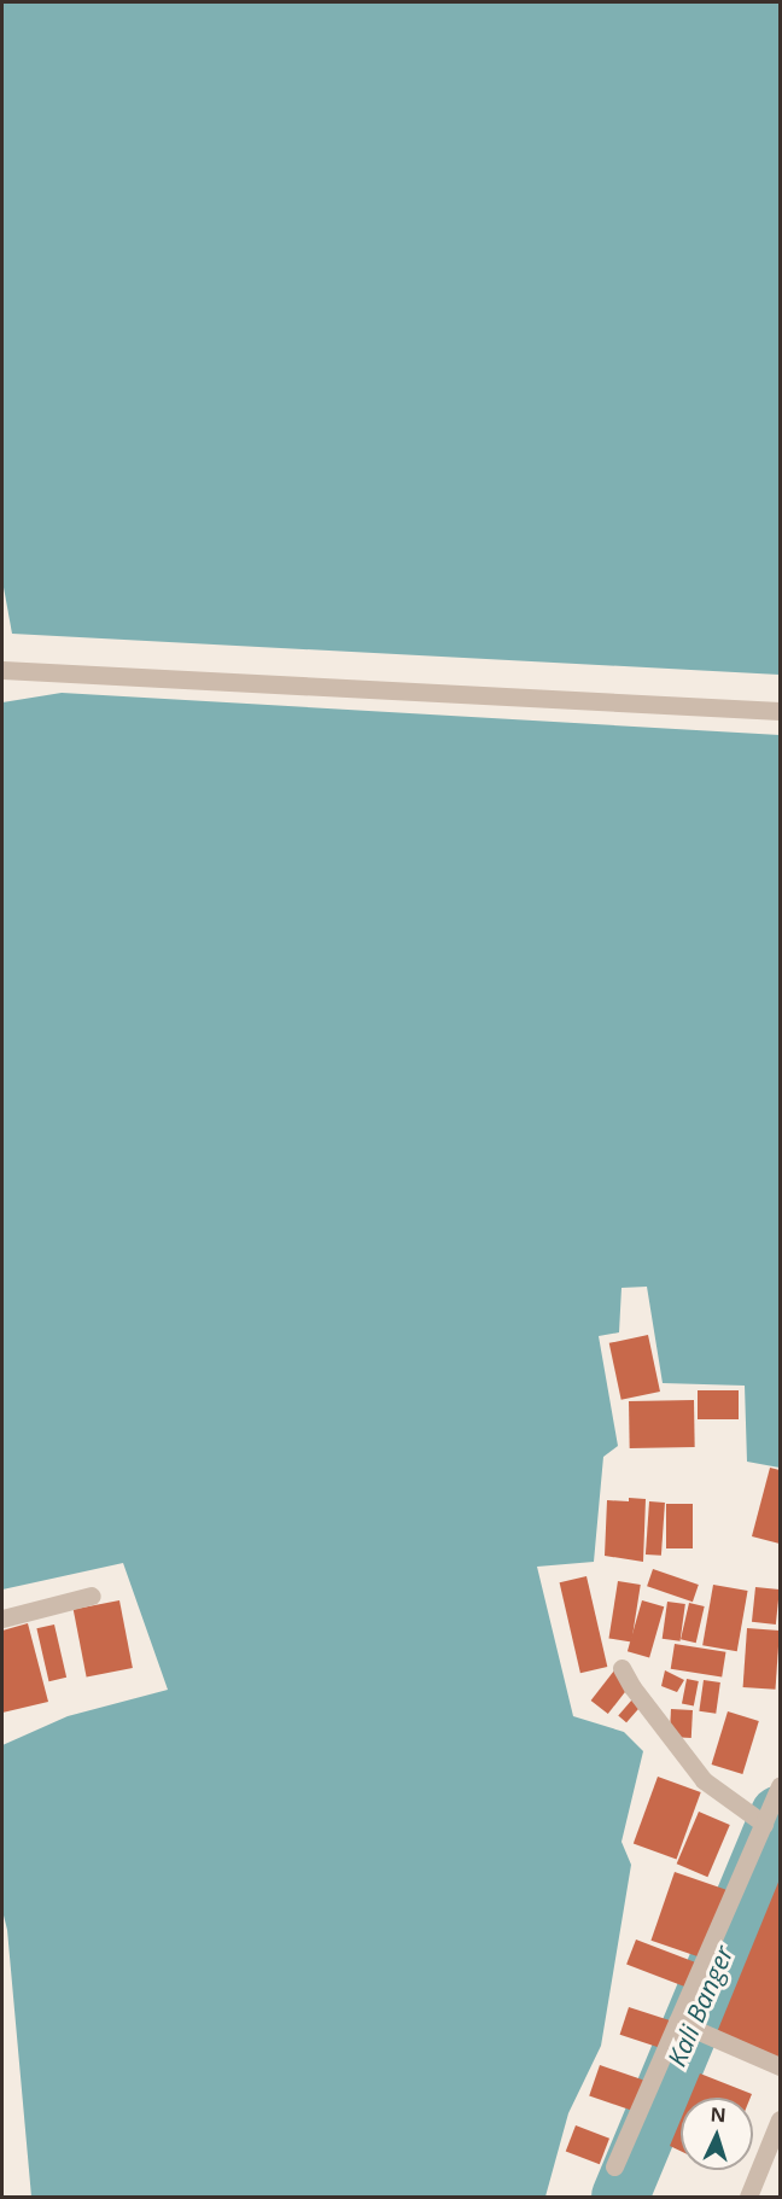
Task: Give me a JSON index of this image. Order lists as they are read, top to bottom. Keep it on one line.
{"water":["Kali Banger"],"north":"top"}
